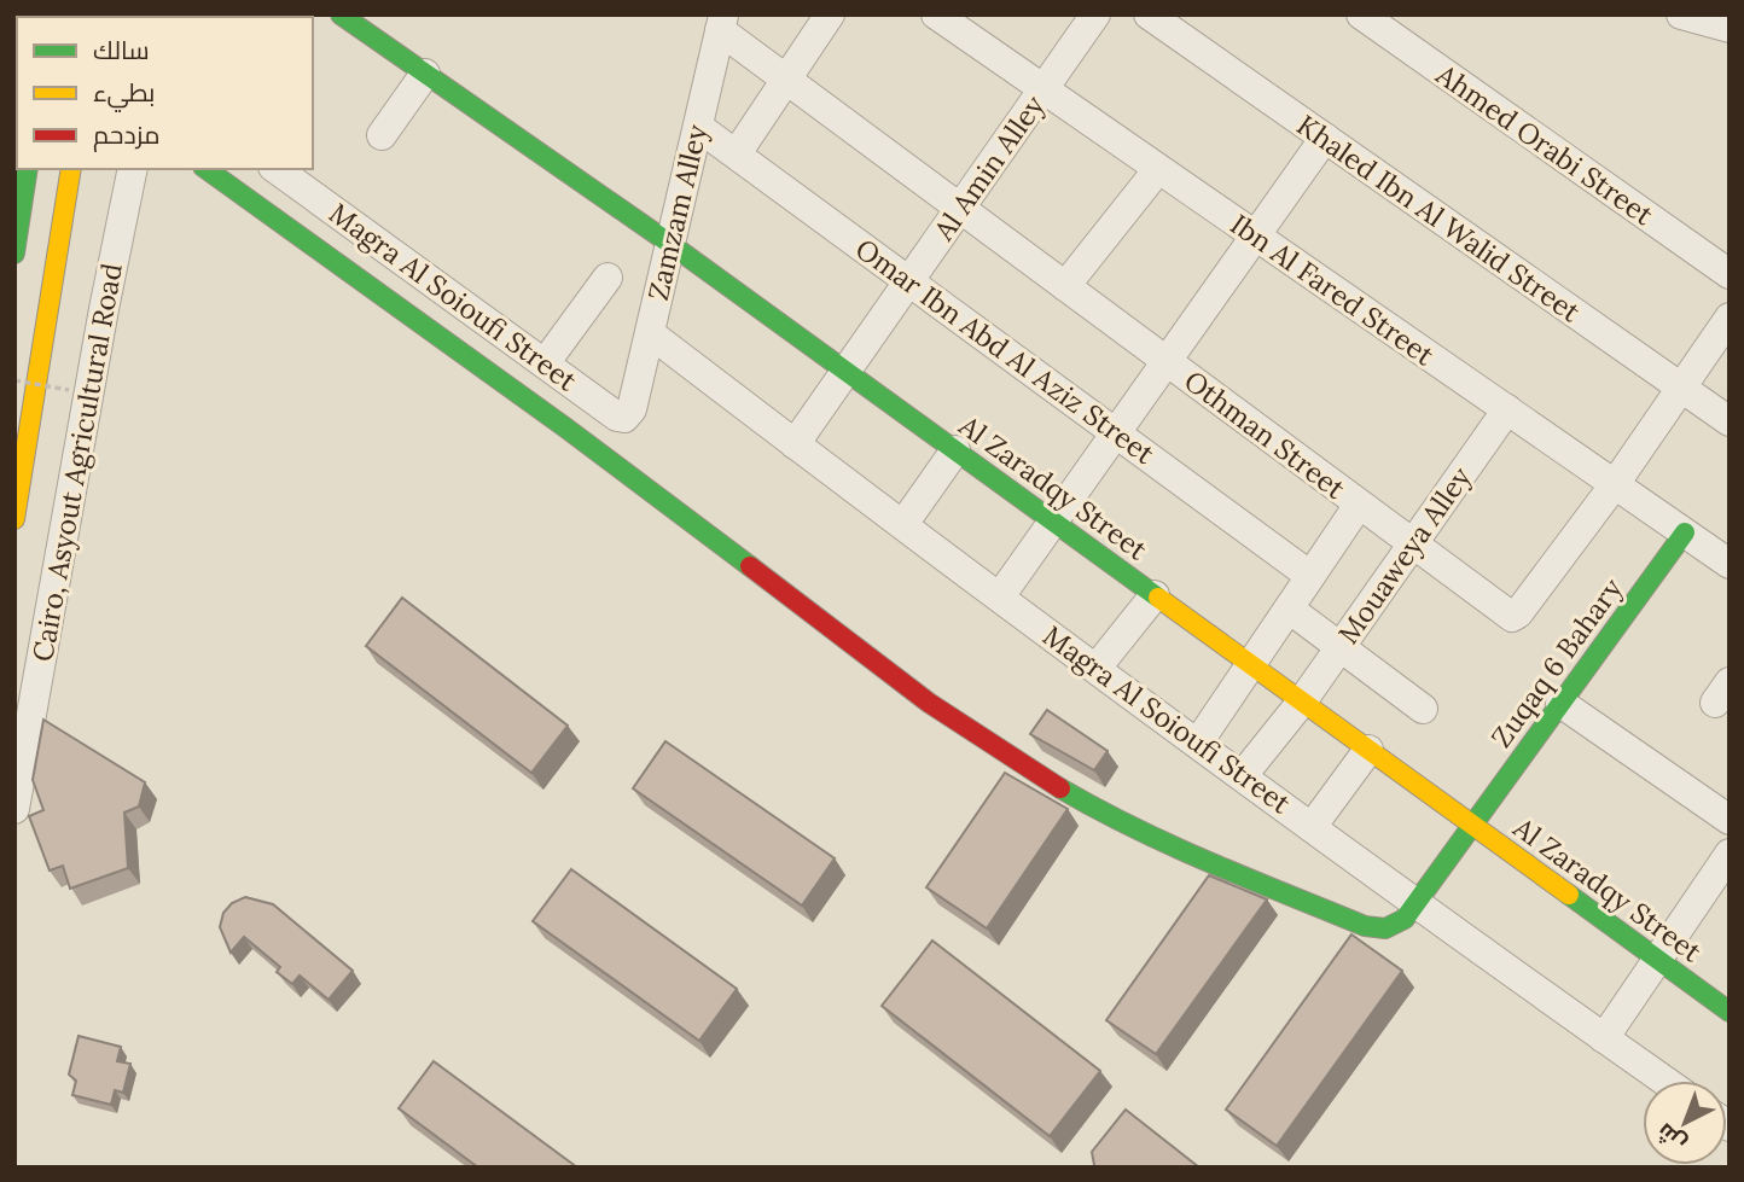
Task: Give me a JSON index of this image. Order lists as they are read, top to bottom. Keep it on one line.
{"streets":{"main road":["Cairo, Asyout Agricultural Road","Al Zaradqy Street","Zuqaq 6 Bahary"],"street":["Ahmed Orabi Street","Al Amin Alley","Zamzam Alley","Khaled Ibn Al Walid Street","Ibn Al Fared Street","Magra Al Soioufi Street","Omar Ibn Abd Al Aziz Street","Othman Street","Mouaweya Alley"]},"crossings":[["Al Amin Alley","Ibn Al Fared Street"],["Al Amin Alley","Magra Al Soioufi Street"],["Al Amin Alley","Omar Ibn Abd Al Aziz Street"],["Al Amin Alley","Othman Street"],["Al Amin Alley","Al Zaradqy Street"],["Zamzam Alley","Magra Al Soioufi Street"],["Zamzam Alley","Omar Ibn Abd Al Aziz Street"],["Zamzam Alley","Othman Street"],["Zamzam Alley","Al Zaradqy Street"],["Khaled Ibn Al Walid Street","Othman Street"],["Ibn Al Fared Street","Othman Street"],["Ibn Al Fared Street","Mouaweya Alley"],["Ibn Al Fared Street","Zuqaq 6 Bahary"],["Magra Al Soioufi Street","Mouaweya Alley"],["Magra Al Soioufi Street","Zuqaq 6 Bahary"],["Othman Street","Mouaweya Alley"],["Al Zaradqy Street","Mouaweya Alley"],["Al Zaradqy Street","Zuqaq 6 Bahary"]],"legend":["سالك","بطيء","مزدحم"],"north":"bottom left"}
